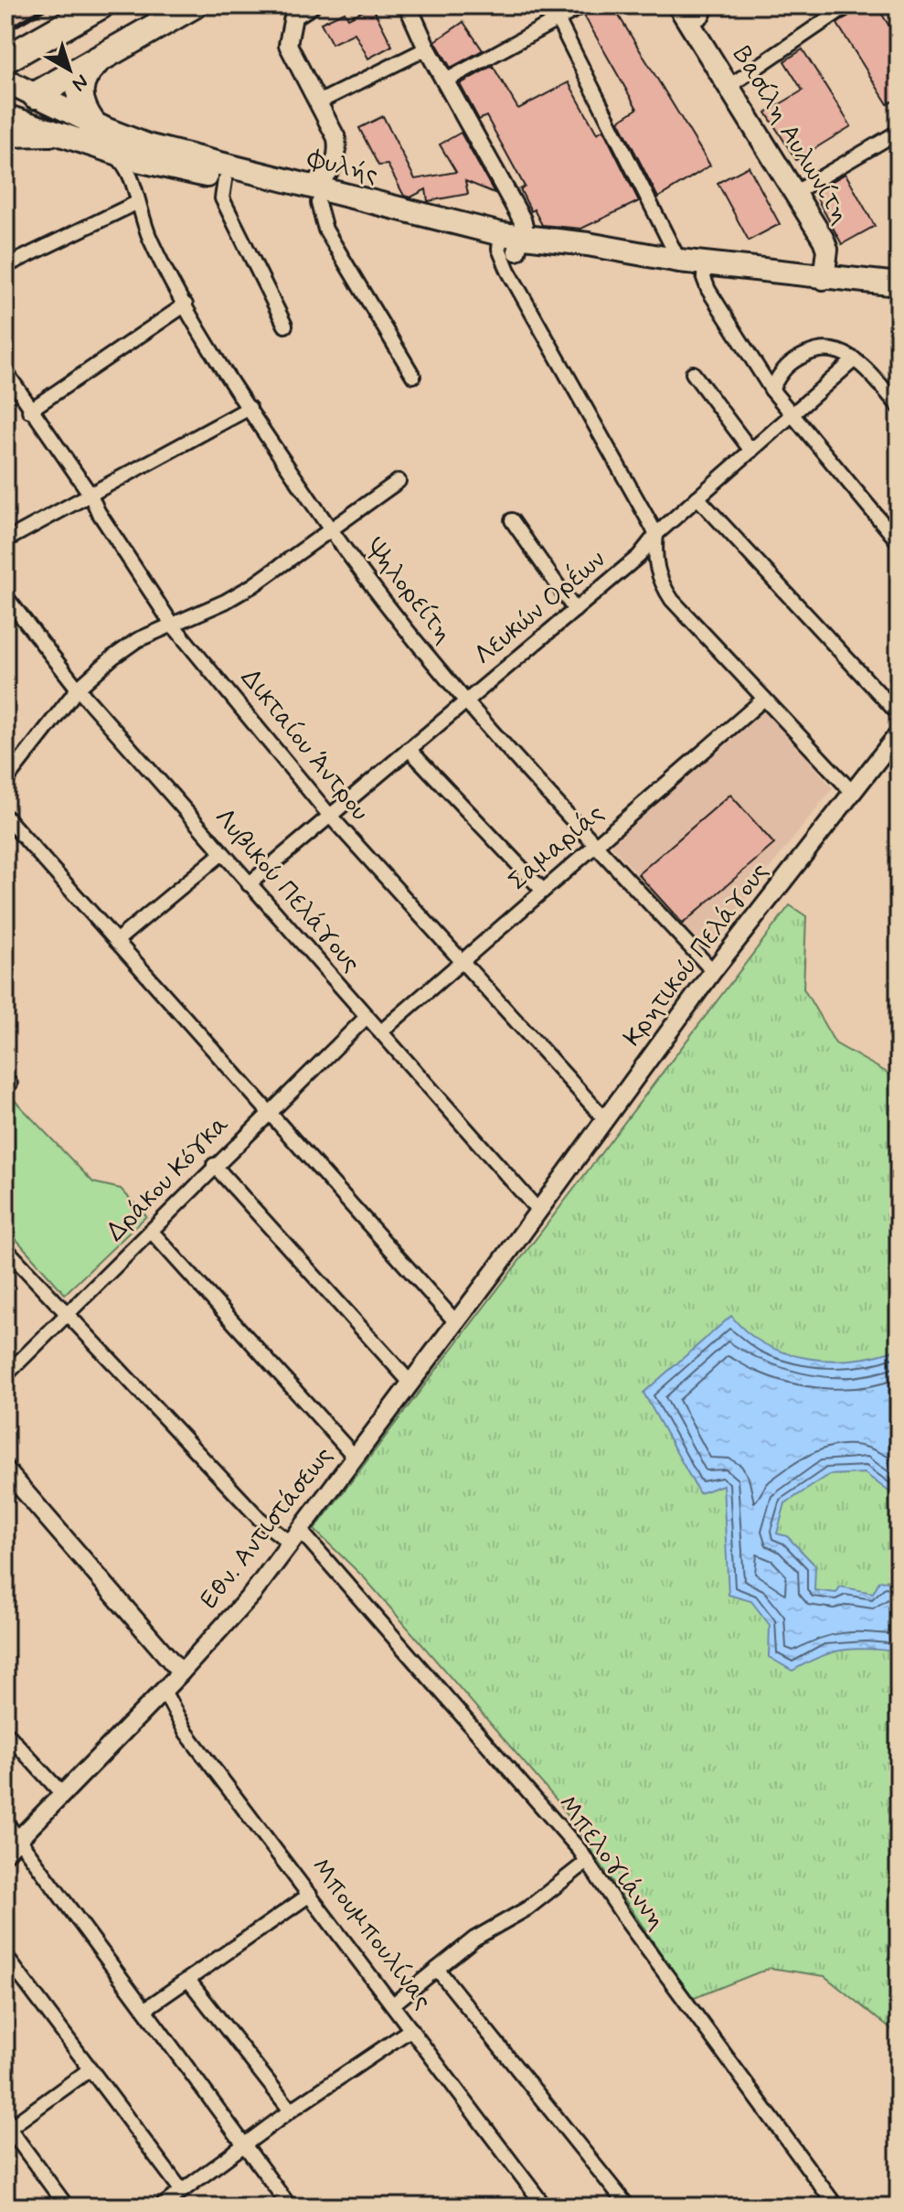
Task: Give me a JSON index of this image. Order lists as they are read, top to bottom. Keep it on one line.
{"streets":{"main road":["Βασίλη Αυλωνίτη","Φυλής"],"street":["Ψηλορείτη","Λευκών Ορέων","Δικταίου Άντρου","Σαμαριάς","Λυβικού Πελάγους","Κρητικού Πελάγους","Δράκου Κόγκα","Εθν. Αντιστάσεως","Μπελογιάννη","Μπουμπουλίνας"]},"crossings":[["Βασίλη Αυλωνίτη","Φυλής"],["Φυλής","Ψηλορείτη"],["Ψηλορείτη","Λευκών Ορέων"],["Ψηλορείτη","Σαμαριάς"],["Ψηλορείτη","Κρητικού Πελάγους"],["Λευκών Ορέων","Δικταίου Άντρου"],["Λευκών Ορέων","Λυβικού Πελάγους"],["Δικταίου Άντρου","Σαμαριάς"],["Δικταίου Άντρου","Κρητικού Πελάγους"],["Σαμαριάς","Λυβικού Πελάγους"],["Λυβικού Πελάγους","Κρητικού Πελάγους"],["Λυβικού Πελάγους","Δράκου Κόγκα"],["Λυβικού Πελάγους","Εθν. Αντιστάσεως"],["Κρητικού Πελάγους","Εθν. Αντιστάσεως"],["Δράκου Κόγκα","Μπελογιάννη"],["Εθν. Αντιστάσεως","Μπελογιάννη"],["Εθν. Αντιστάσεως","Μπουμπουλίνας"]],"north":"bottom right"}
